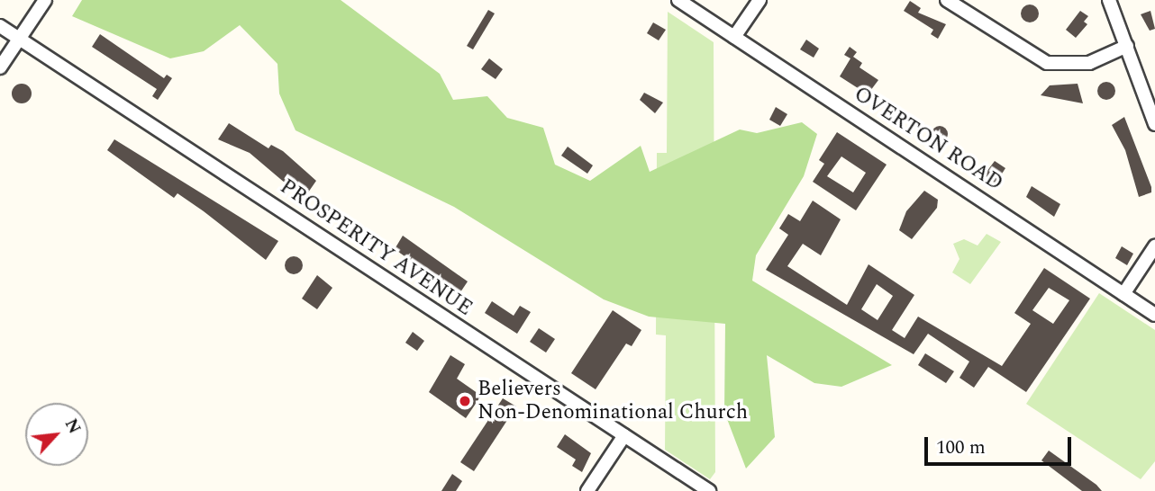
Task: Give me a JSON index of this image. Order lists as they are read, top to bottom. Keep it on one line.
{"streets":{"street":["OVERTON ROAD","PROSPERITY AVENUE"]},"places":["Believers Non-Denominational Church"],"scale_bar":"100 m","north":"top right"}
